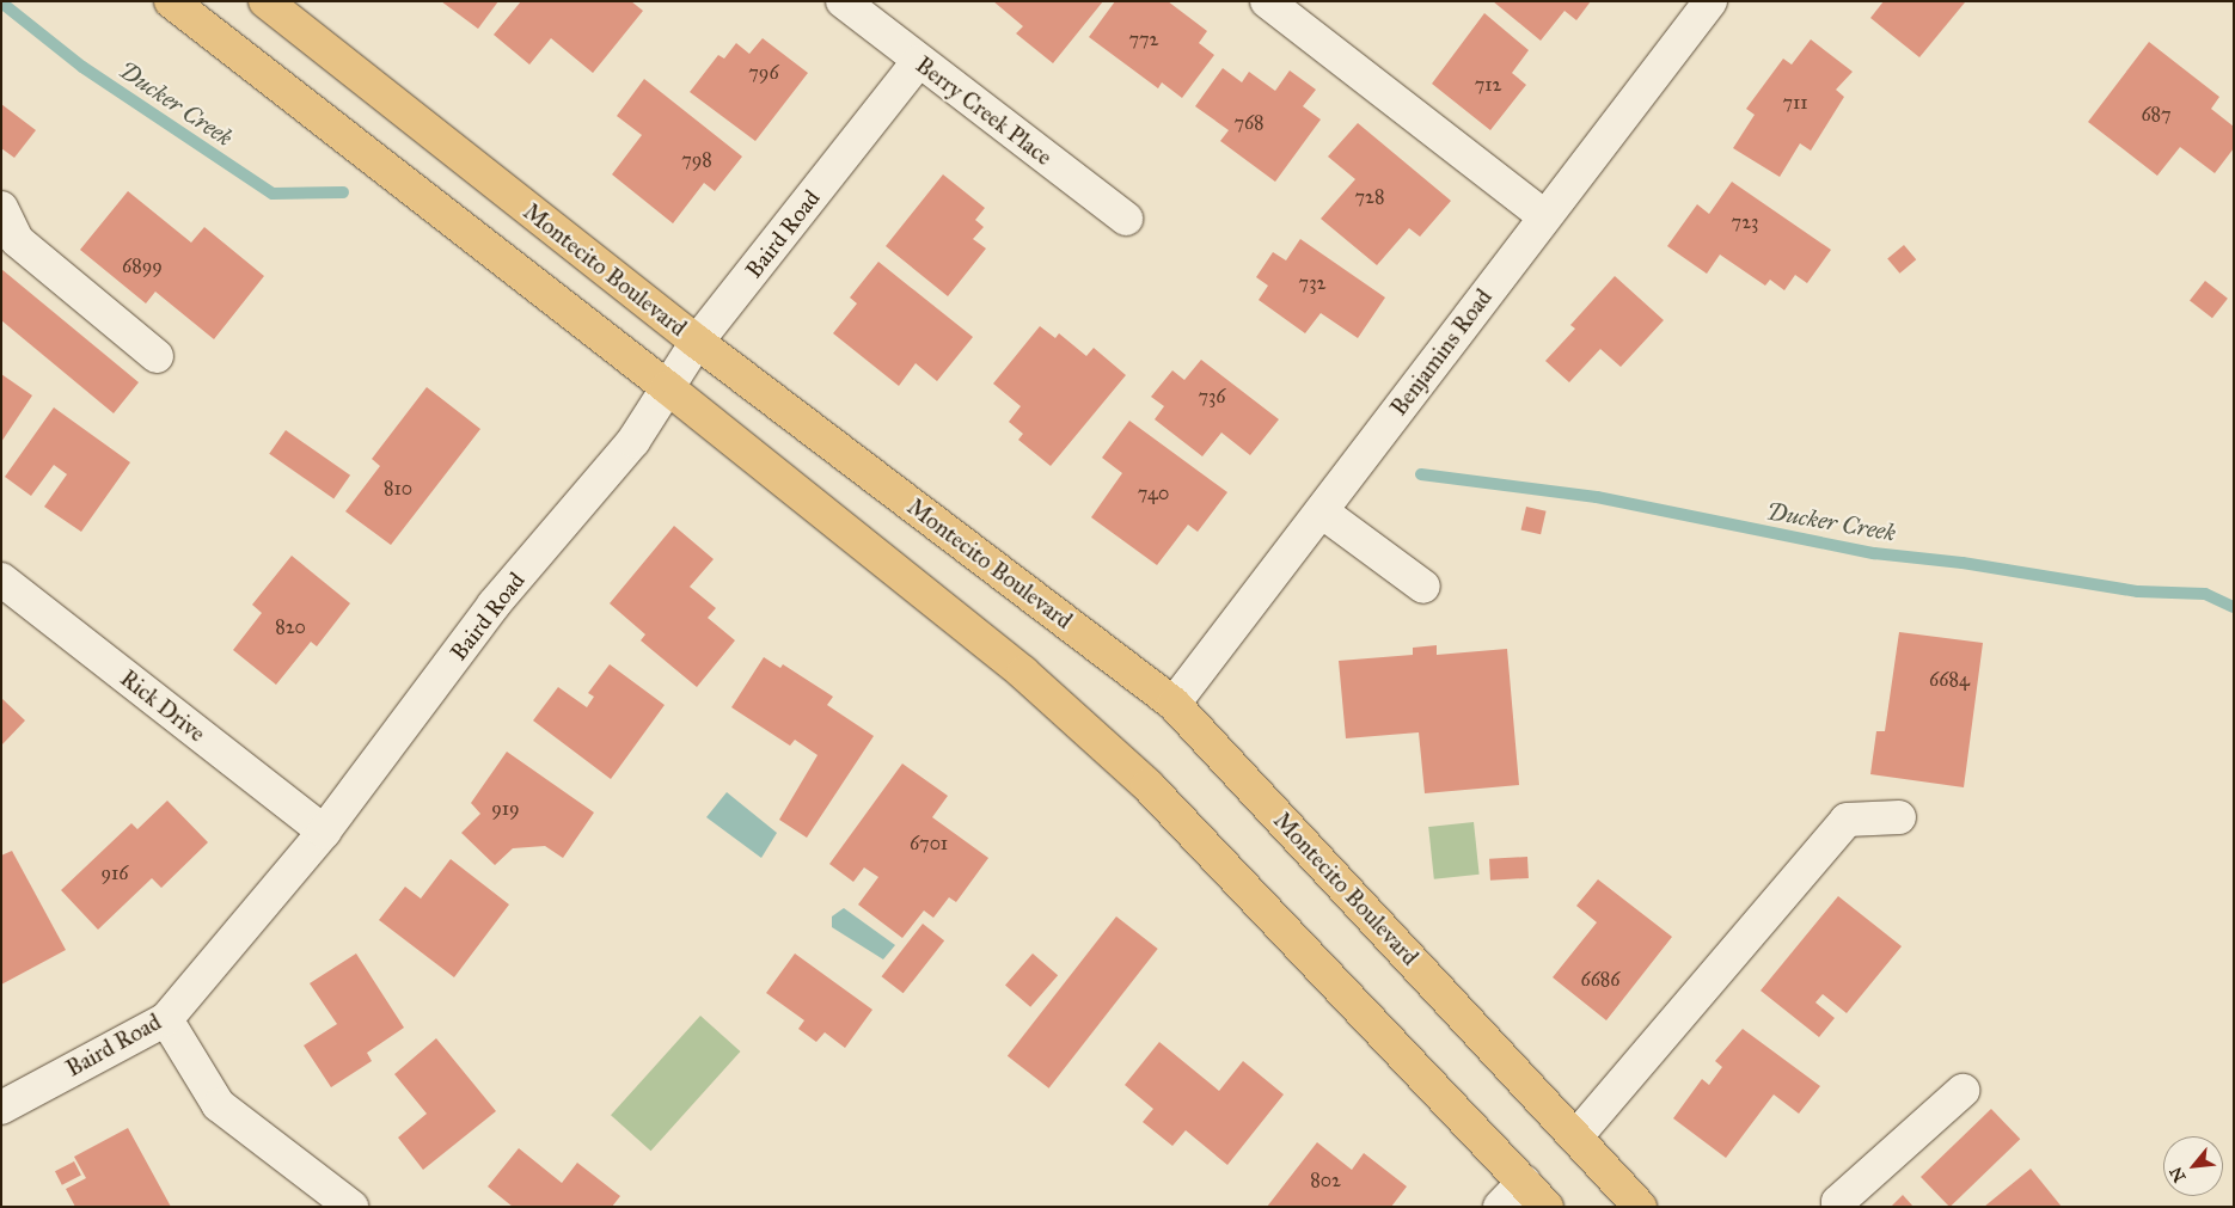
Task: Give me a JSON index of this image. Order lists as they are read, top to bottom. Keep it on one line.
{"streets":{"main road":["Montecito Boulevard"],"street":["Berry Creek Place","Baird Road","Benjamins Road","Rick Drive"]},"crossings":[["Berry Creek Place","Baird Road"],["Baird Road","Montecito Boulevard"],["Baird Road","Rick Drive"],["Montecito Boulevard","Benjamins Road"]],"water":["Ducker Creek"],"house_numbers":["772","796","712","711","687","768","798","728","723","6899","732","736","810","740","820","6684","919","6701","916","6686","802"],"north":"bottom left"}
